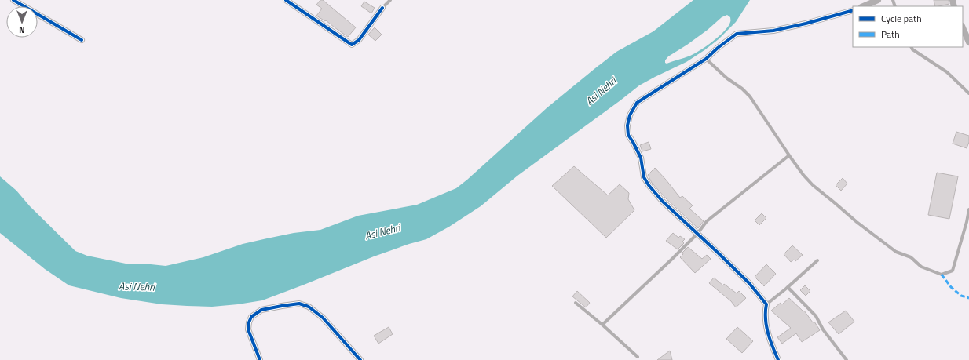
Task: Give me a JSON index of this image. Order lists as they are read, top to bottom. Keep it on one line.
{"water":["Asi Nehri"],"legend":["Cycle path","Path"],"north":"bottom"}
